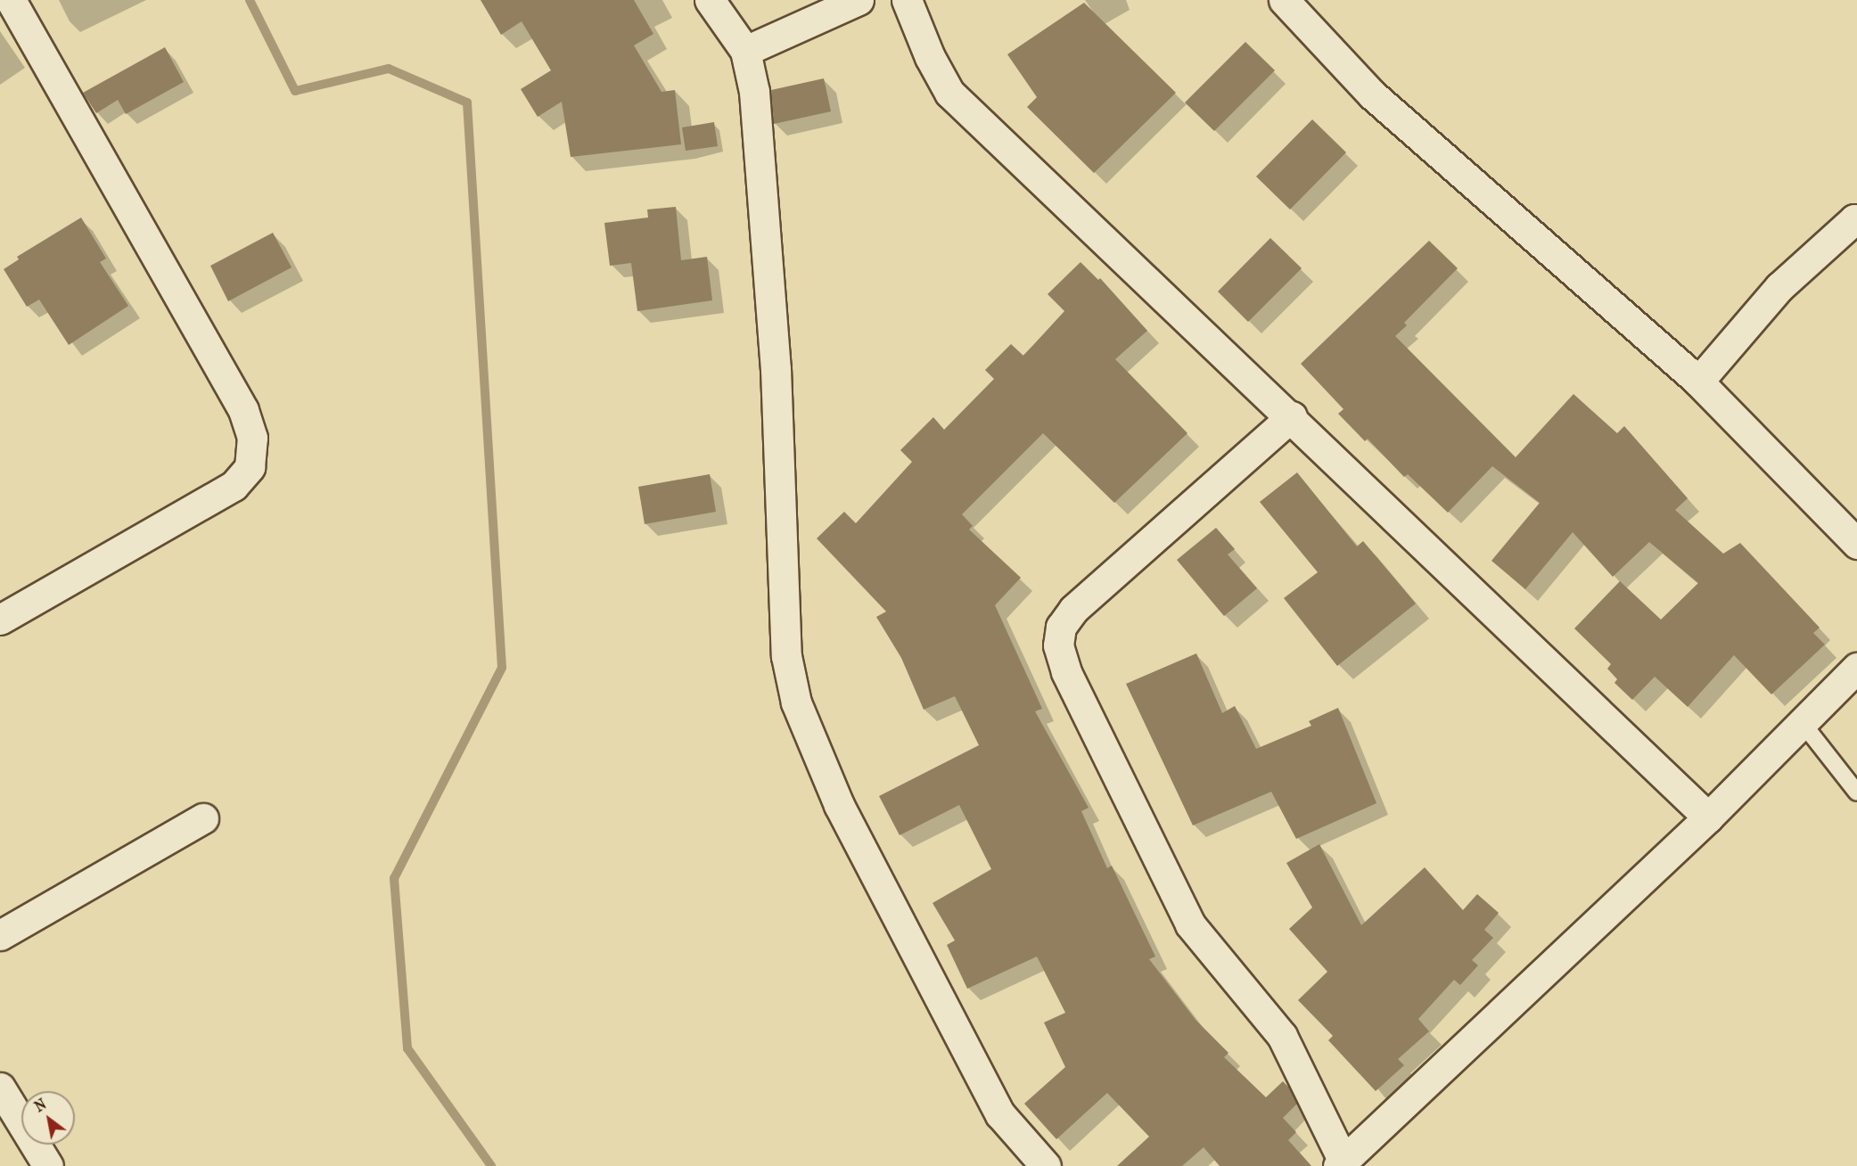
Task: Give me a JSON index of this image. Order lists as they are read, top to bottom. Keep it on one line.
{"north":"top left"}
